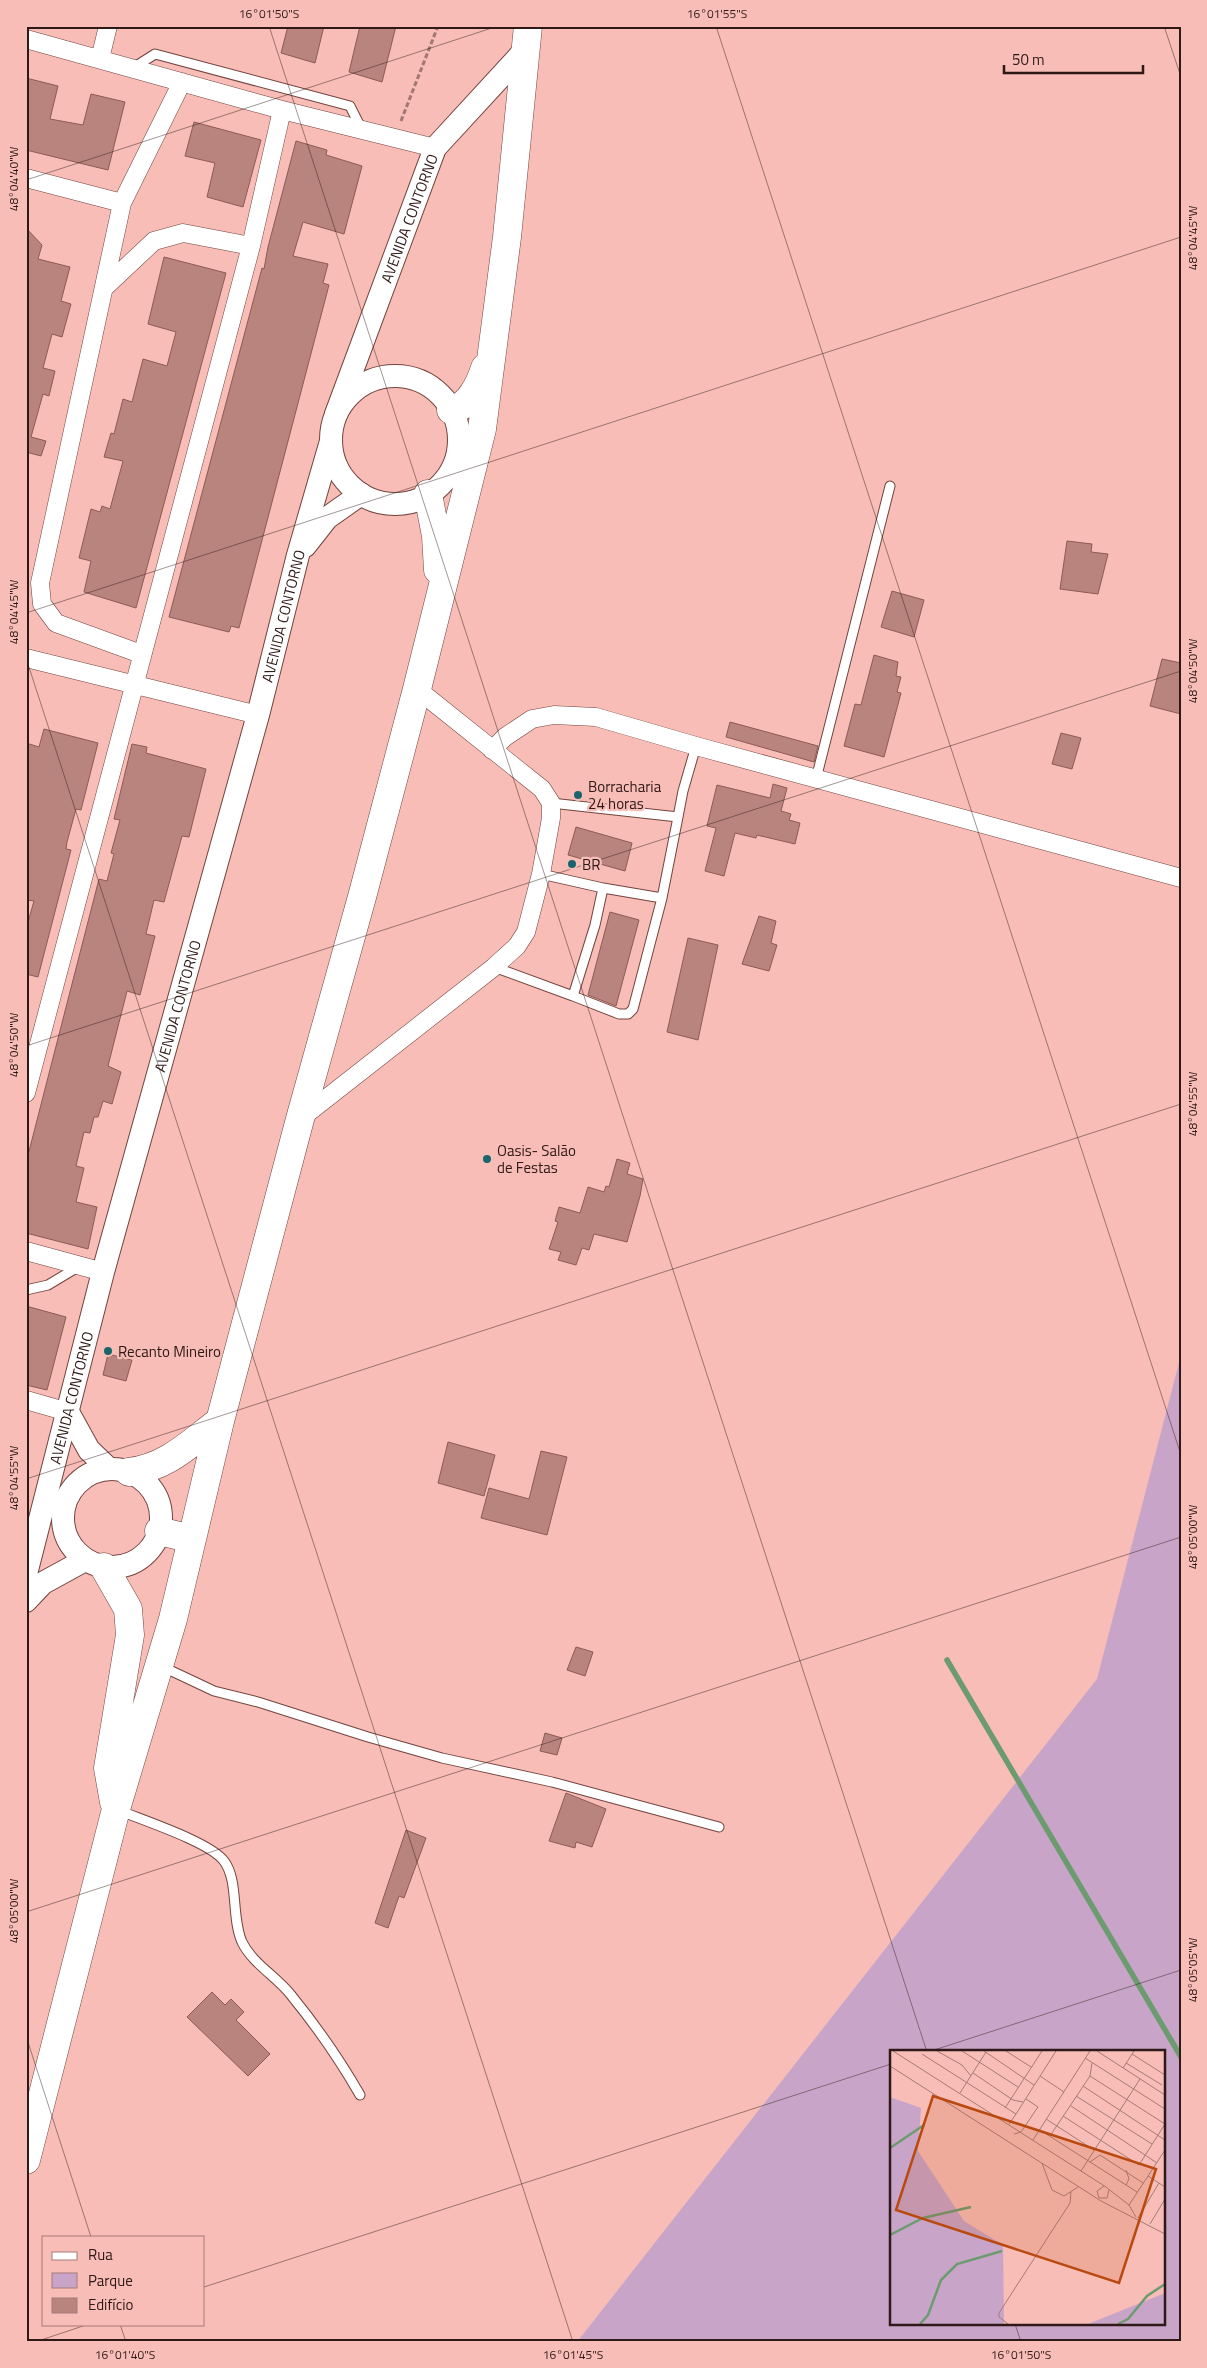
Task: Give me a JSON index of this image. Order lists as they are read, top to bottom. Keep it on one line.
{"streets":{"street":["AVENIDA CONTORNO"]},"places":["Borracharia 24 horas","BR","Oasis- Salão de Festas","Recanto Mineiro"],"legend":["Rua","Parque","Edifício"],"scale_bar":"50 m","coordinates":["16°01'50\"S","16°01'55\"S","48°04'40\"W","48°04'45\"W","48°04'50\"W","48°04'55\"W","48°05'00\"W","48°05'05\"W","16°01'40\"S","16°01'45\"S"]}
